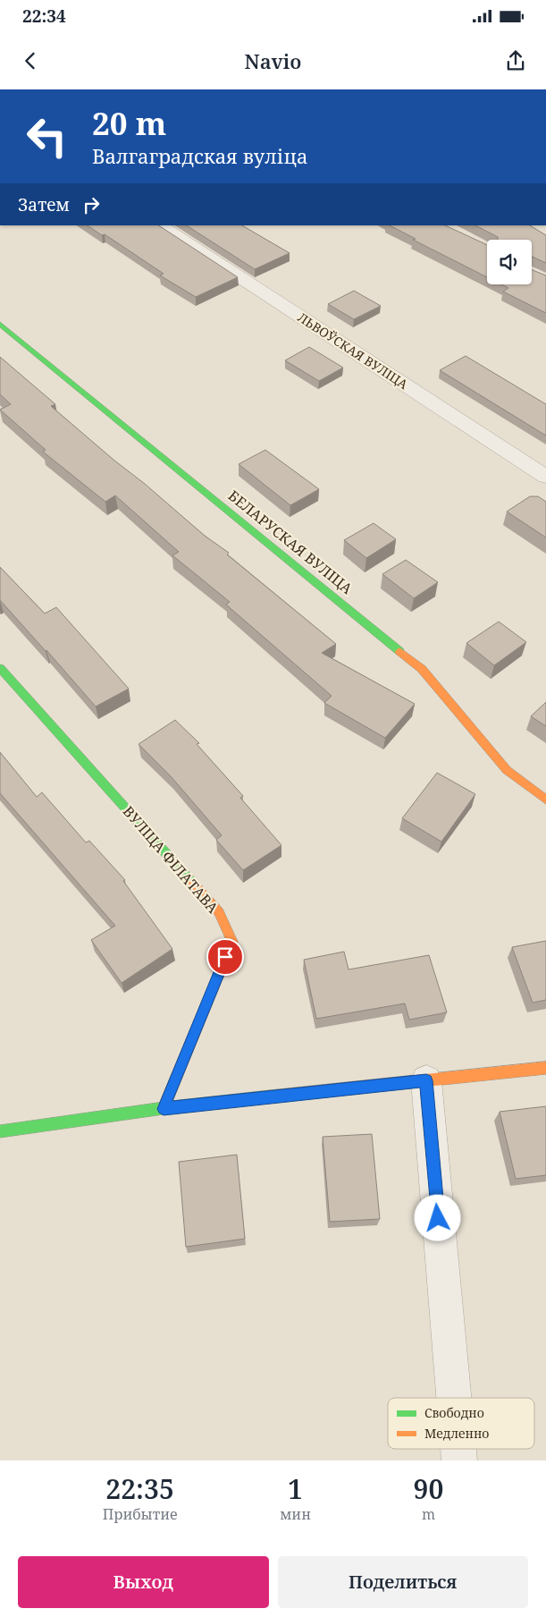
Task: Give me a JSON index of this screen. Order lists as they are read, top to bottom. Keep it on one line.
{"streets":{"street":["ЛЬВОЎСКАЯ ВУЛІЦА","БЕЛАРУСКАЯ ВУЛІЦА","ВУЛІЦА ФІЛАТАВА"]},"legend":["Свободно","Медленно"],"page":{"status":"22:34","header":"Navio","turn":["20 m","Валгаградская вуліца"],"then":"Затем","eta":["22:35","Прибытие","1","мин","90","m"],"buttons":["Выход","Поделиться"]}}
